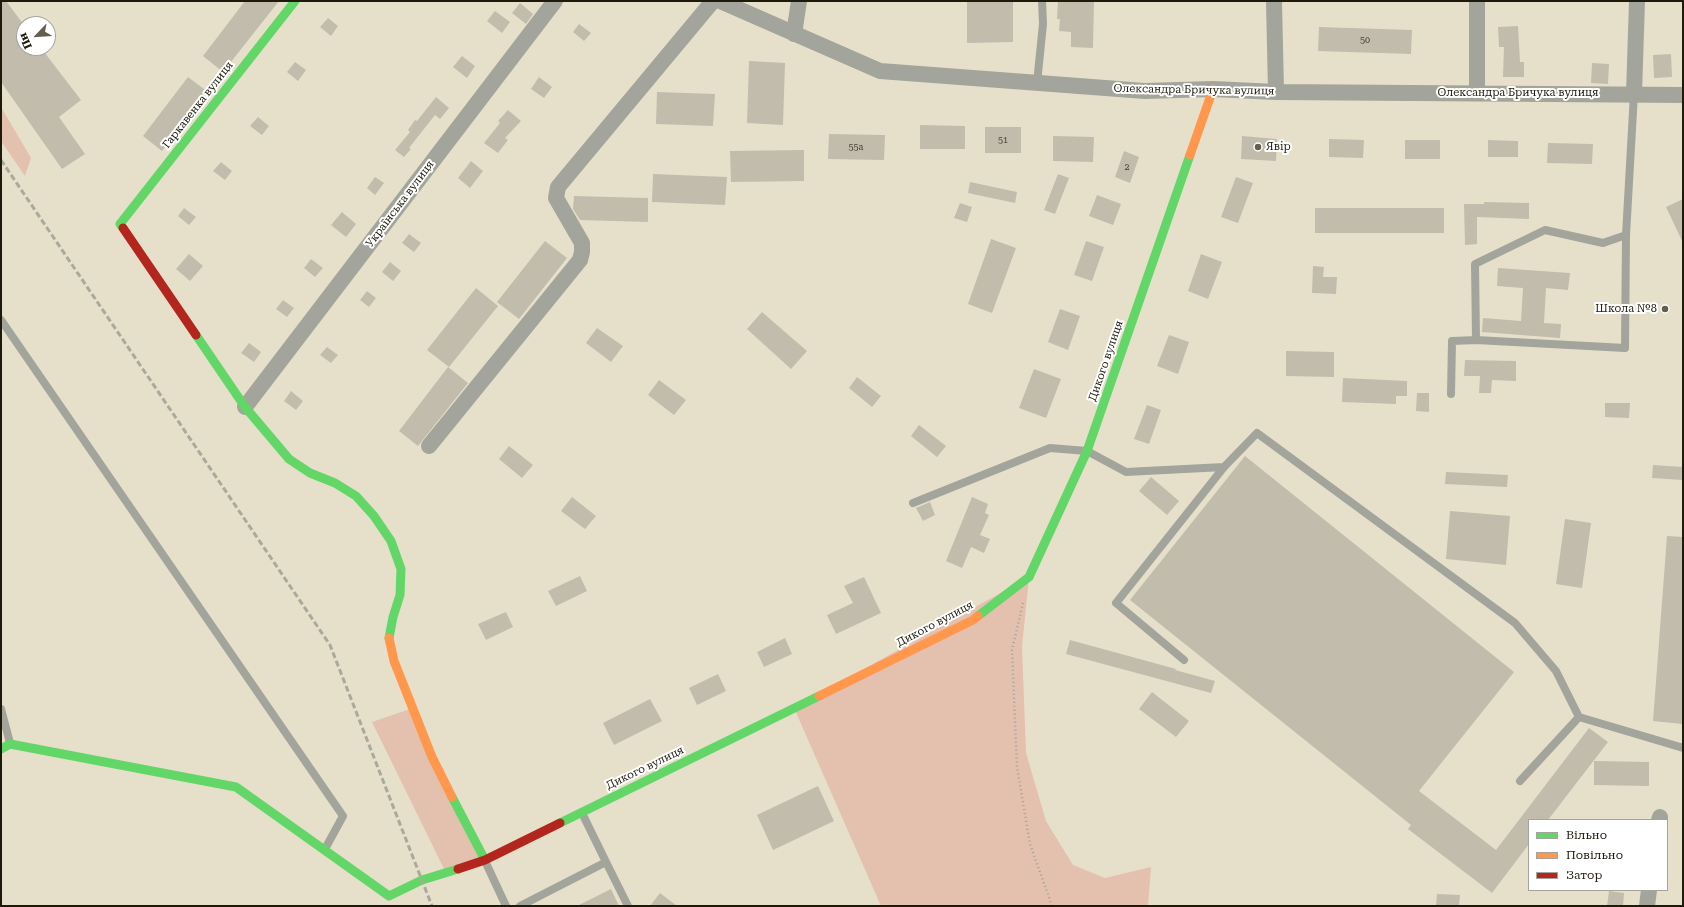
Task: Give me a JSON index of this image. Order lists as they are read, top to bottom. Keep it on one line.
{"streets":{"street":["Олександра Бричука вулиця","Гаркавенка вулиця","Українська вулиця","Дикого вулиця"]},"crossings":[["Олександра Бричука вулиця","Дикого вулиця"],["Гаркавенка вулиця","Українська вулиця"]],"places":["Явiр","Школа №8"],"house_numbers":["50","51","55а","2"],"legend":["Вільно","Повільно","Затор"],"north":"bottom left"}
